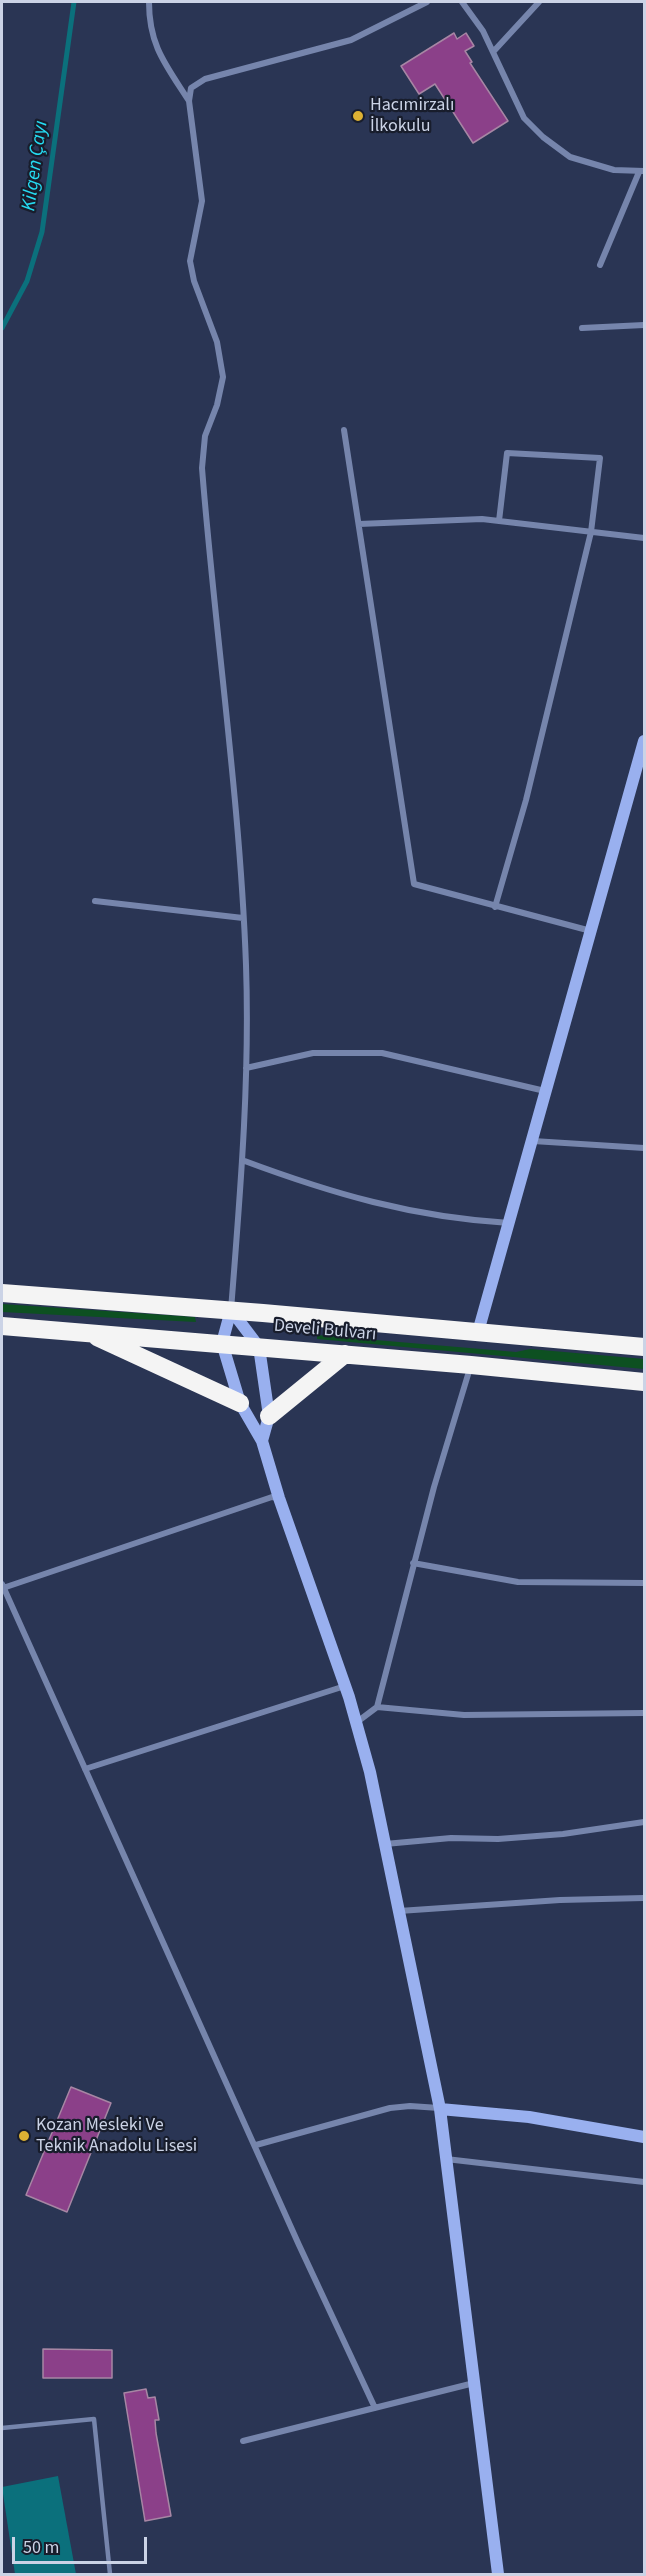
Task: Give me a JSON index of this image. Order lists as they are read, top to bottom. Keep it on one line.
{"streets":{"highway":["Develi Bulvarı"]},"water":["Kilgen Çayı"],"places":["Hacımirzalı İlkokulu","Kozan Mesleki Ve Teknik Anadolu Lisesi"],"scale_bar":"50 m"}
